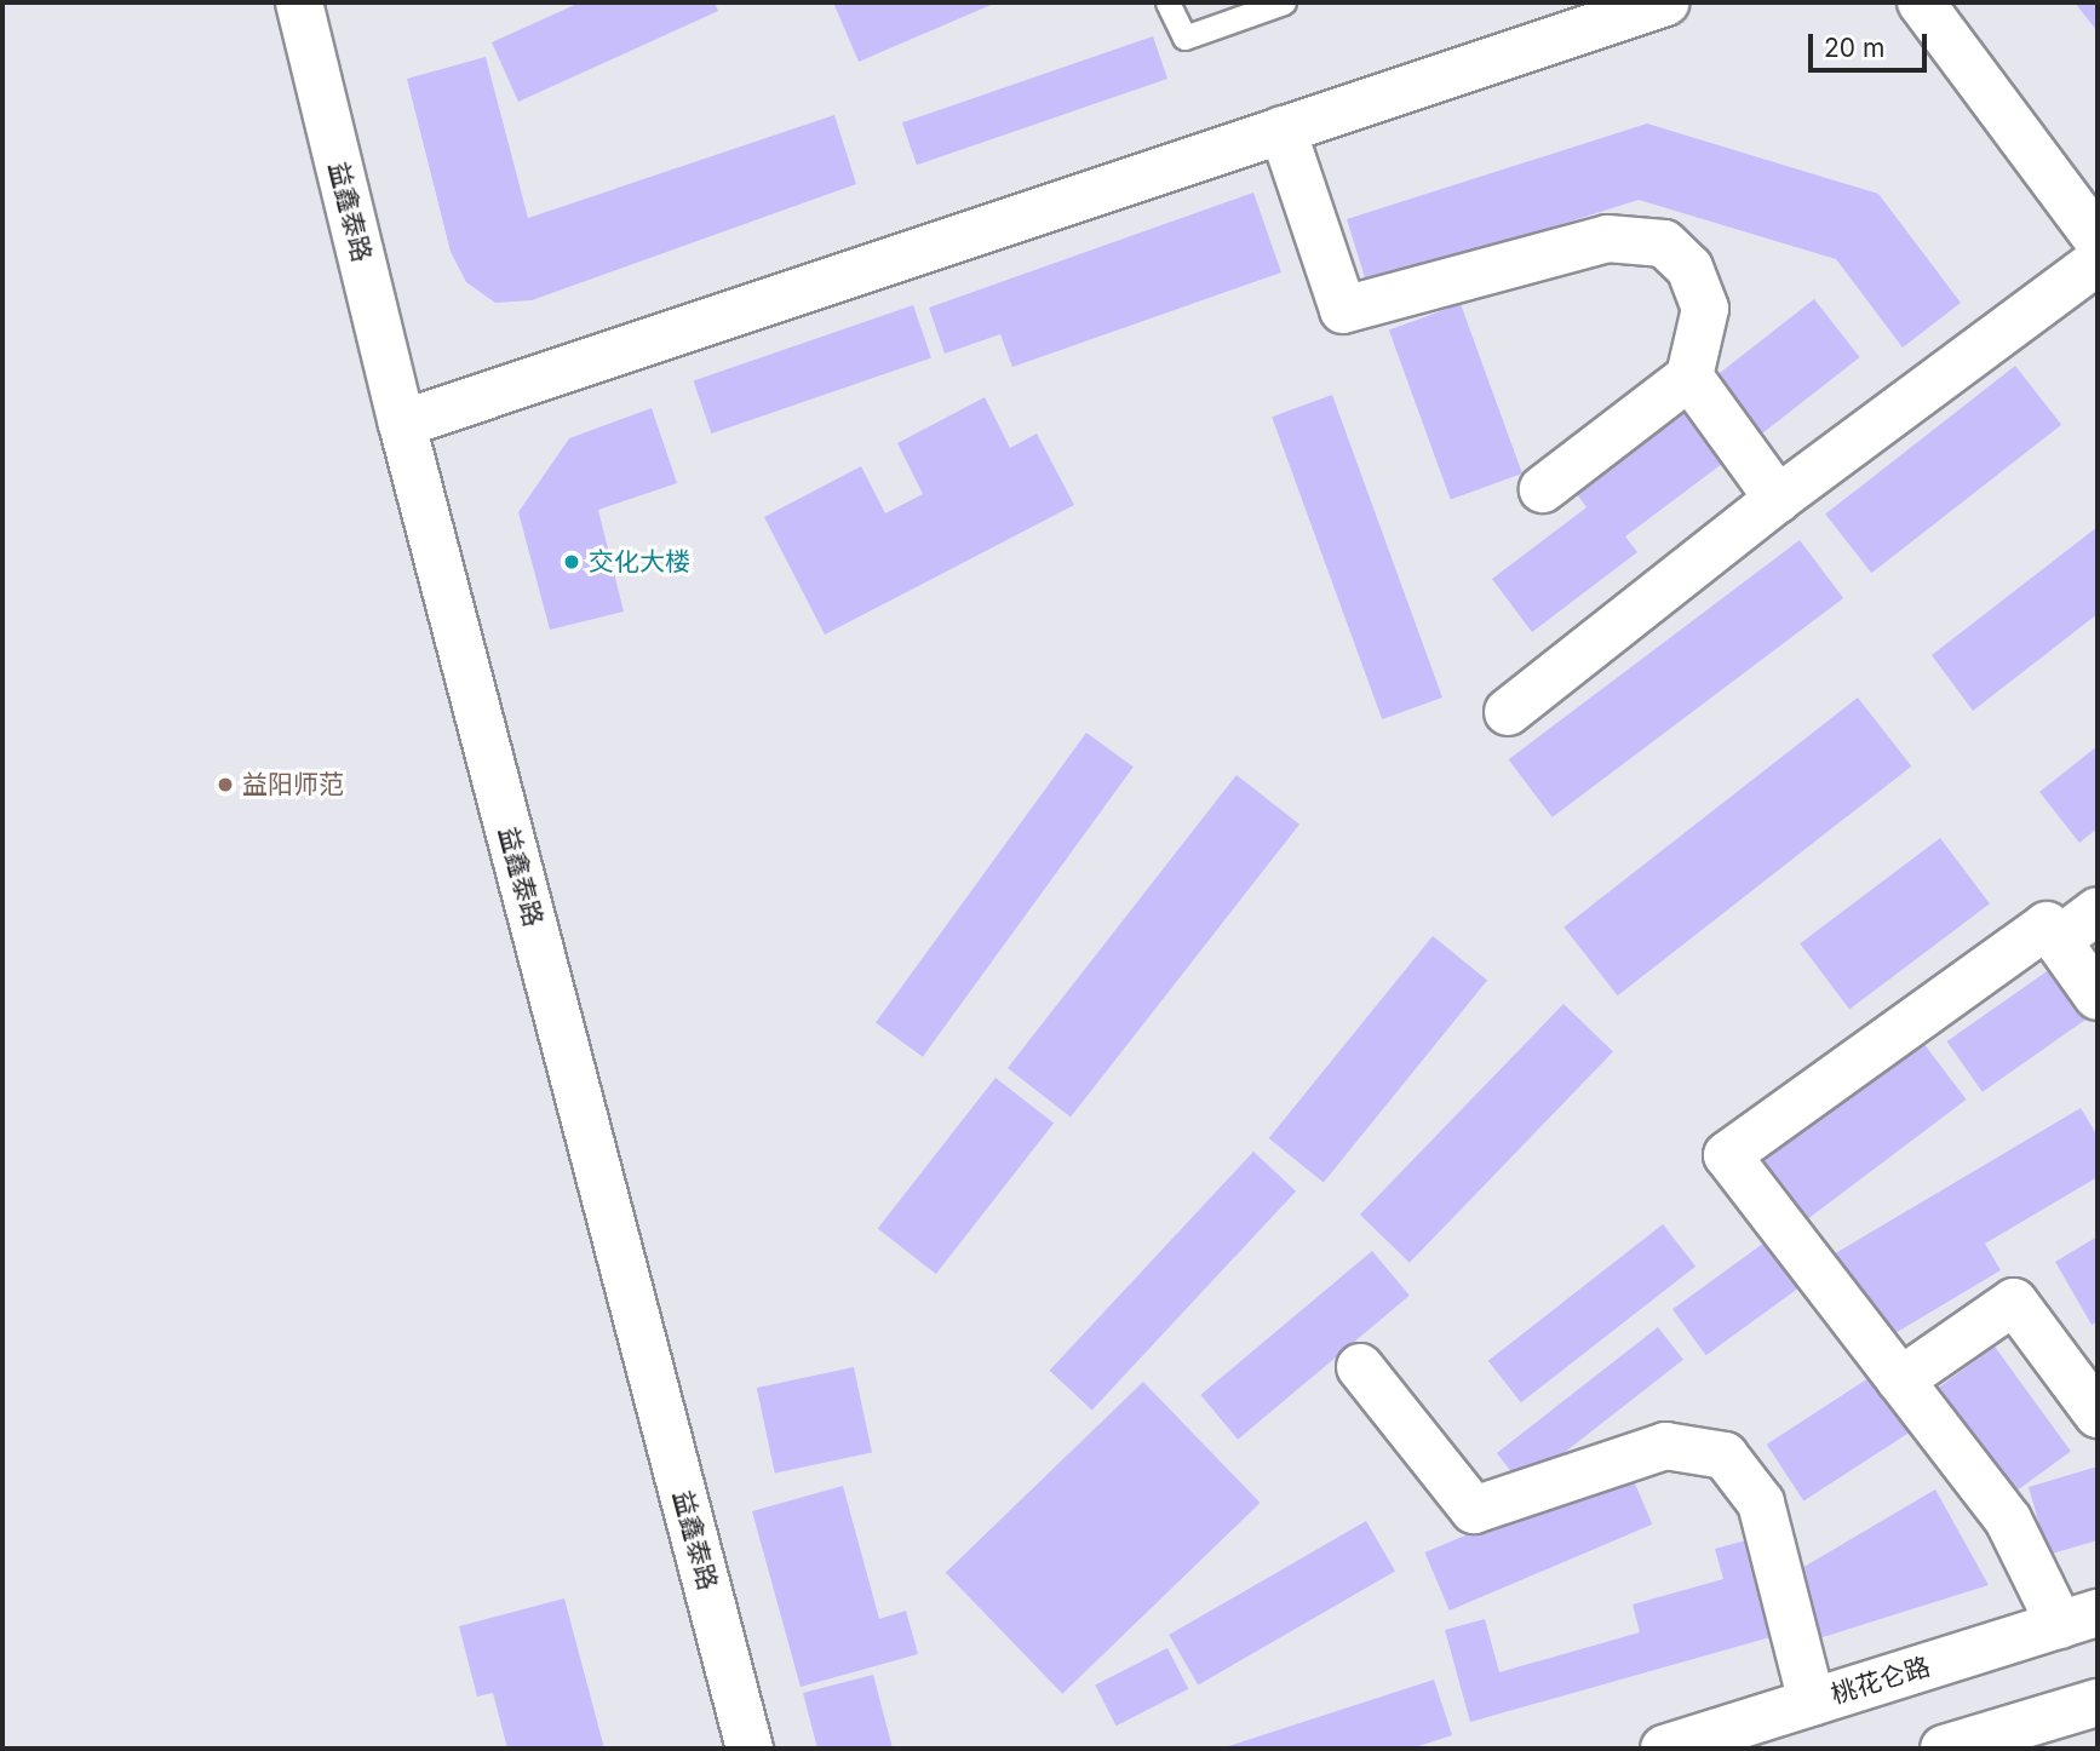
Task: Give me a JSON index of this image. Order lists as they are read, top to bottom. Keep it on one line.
{"streets":{"street":["益鑫泰路","桃花仑路"]},"places":["交化大楼","益阳师范"],"scale_bar":"20 m"}
